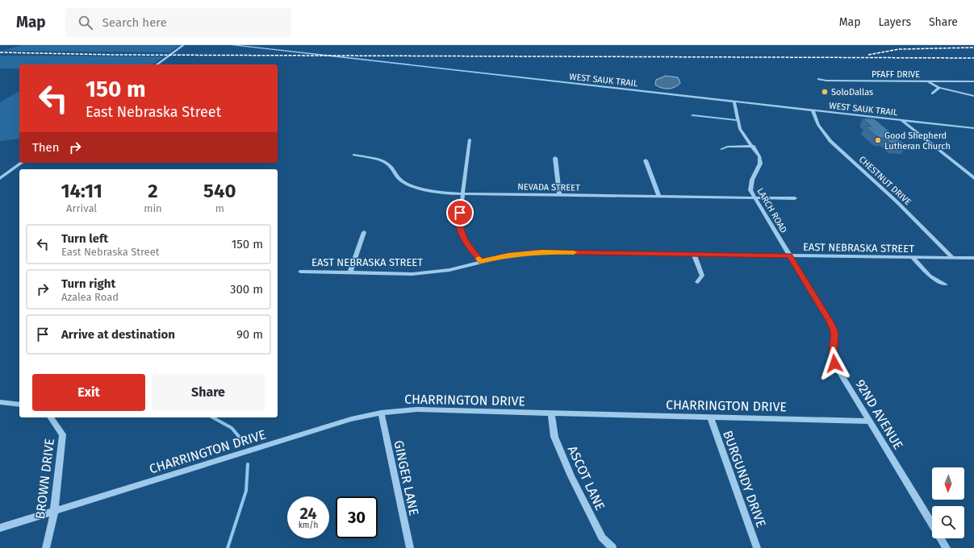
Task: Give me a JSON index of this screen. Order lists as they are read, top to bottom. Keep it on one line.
{"streets":{"street":["PFAFF DRIVE","WEST SAUK TRAIL","CHESTNUT DRIVE","NEVADA STREET","LARCH ROAD","EAST NEBRASKA STREET","CHARRINGTON DRIVE","92ND AVENUE","GINGER LANE","ASCOT LANE","BROWN DRIVE","BURGUNDY DRIVE"]},"crossings":[["WEST SAUK TRAIL","CHESTNUT DRIVE"],["WEST SAUK TRAIL","LARCH ROAD"],["CHESTNUT DRIVE","EAST NEBRASKA STREET"],["NEVADA STREET","LARCH ROAD"],["LARCH ROAD","EAST NEBRASKA STREET"],["LARCH ROAD","92ND AVENUE"],["EAST NEBRASKA STREET","92ND AVENUE"],["CHARRINGTON DRIVE","92ND AVENUE"],["CHARRINGTON DRIVE","GINGER LANE"],["CHARRINGTON DRIVE","ASCOT LANE"],["CHARRINGTON DRIVE","BROWN DRIVE"],["CHARRINGTON DRIVE","BURGUNDY DRIVE"]],"places":["SoloDallas","Good Shepherd Lutheran Church"],"north":"bottom","page":{"header":"Map","search":"Search here","nav":["Map","Layers","Share"],"turn":["150 m","East Nebraska Street"],"then":"Then","eta":["14:11","Arrival","2","min","540","m"],"list":[{"name":"Turn left","note":"East Nebraska Street","value":"150 m"},{"name":"Turn right","note":"Azalea Road","value":"300 m"},{"name":"Arrive at destination","value":"90 m"}],"buttons":["Exit","Share"],"speed":"24 km/h","limit":"30"}}
